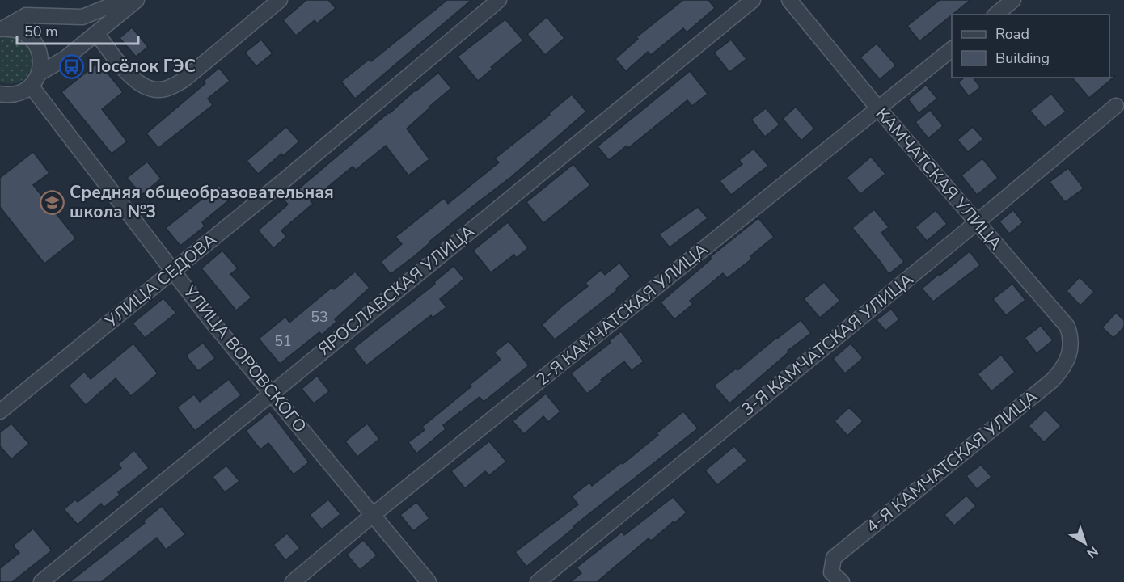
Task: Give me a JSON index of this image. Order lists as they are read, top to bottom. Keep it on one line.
{"streets":{"street":["КАМЧАТСКАЯ УЛИЦА","УЛИЦА СЕДОВА","ЯРОСЛАВСКАЯ УЛИЦА","2-Я КАМЧАТСКАЯ УЛИЦА","3-Я КАМЧАТСКАЯ УЛИЦА","УЛИЦА ВОРОВСКОГО","4-Я КАМЧАТСКАЯ УЛИЦА"]},"crossings":[["КАМЧАТСКАЯ УЛИЦА","2-Я КАМЧАТСКАЯ УЛИЦА"],["КАМЧАТСКАЯ УЛИЦА","3-Я КАМЧАТСКАЯ УЛИЦА"],["КАМЧАТСКАЯ УЛИЦА","4-Я КАМЧАТСКАЯ УЛИЦА"],["УЛИЦА СЕДОВА","УЛИЦА ВОРОВСКОГО"],["ЯРОСЛАВСКАЯ УЛИЦА","УЛИЦА ВОРОВСКОГО"],["2-Я КАМЧАТСКАЯ УЛИЦА","УЛИЦА ВОРОВСКОГО"]],"places":{"bus stop":["Посёлок ГЭС"],"school or university":["Средняя общеобразовательная школа №3"]},"house_numbers":["53","51"],"legend":["Road","Building"],"scale_bar":"50 m","north":"bottom right"}
